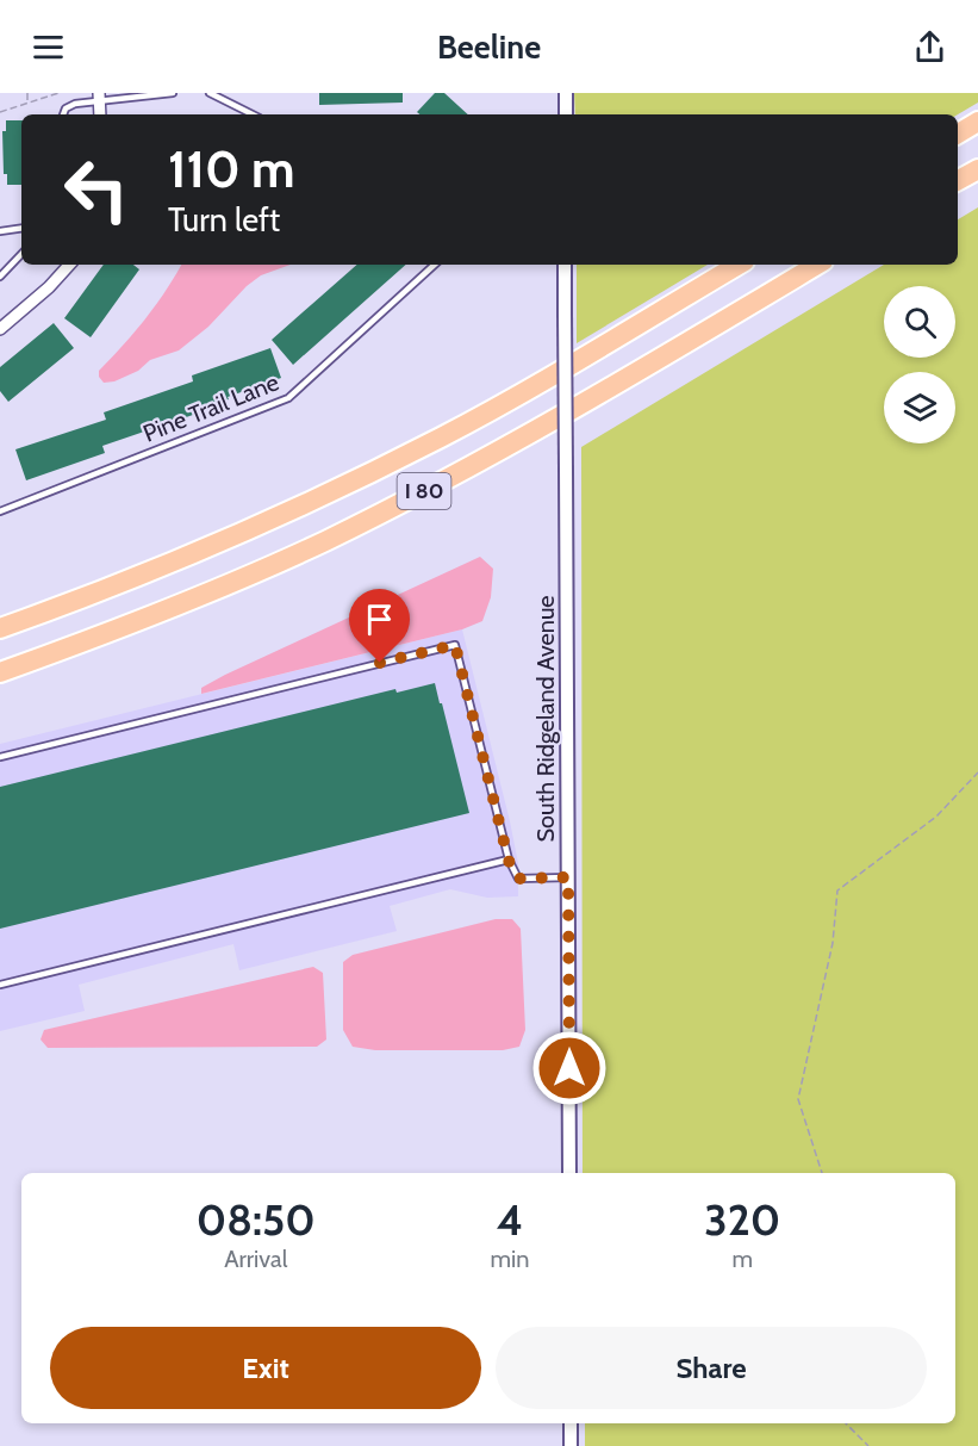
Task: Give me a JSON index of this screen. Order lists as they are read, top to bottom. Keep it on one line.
{"streets":{"highway":["I 80"],"street":["South Ridgeland Avenue"],"lane":["Pine Trail Lane"]},"page":{"header":"Beeline","turn":["110 m","Turn left"],"eta":["08:50","Arrival","4","min","320","m"],"buttons":["Exit","Share"]}}
